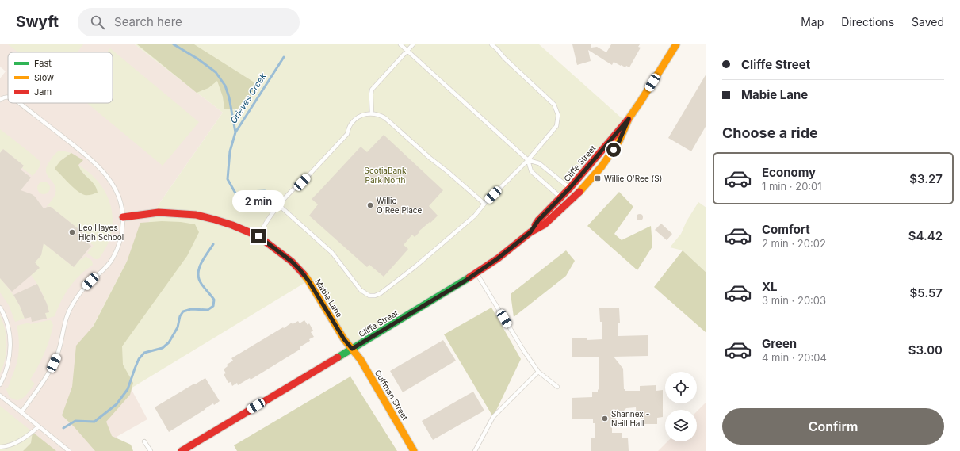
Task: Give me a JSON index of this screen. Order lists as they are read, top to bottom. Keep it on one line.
{"streets":{"main road":["Cliffe Street","Mabie Lane","Cuffman Street"]},"crossings":[["Cliffe Street","Mabie Lane"],["Cliffe Street","Cuffman Street"],["Mabie Lane","Cuffman Street"]],"water":["Grieves Creek"],"parks":["ScotiaBank Park North"],"places":{"transit":["Willie O'Ree (S)"],"other":["Willie O'Ree Place","Leo Hayes High School","Shannex - Neill Hall"]},"legend":["Fast","Slow","Jam"],"page":{"header":"Swyft","search":"Search here","nav":["Map","Directions","Saved"],"banner":["Cliffe Street","Mabie Lane"],"heading":"Choose a ride","list":[{"name":"Economy","note":"1 min · 20:01","value":"$3.27"},{"name":"Comfort","note":"2 min · 20:02","value":"$4.42"},{"name":"XL","note":"3 min · 20:03","value":"$5.57"},{"name":"Green","note":"4 min · 20:04","value":"$3.00"}],"bubble":"2 min","buttons":"Confirm"}}
